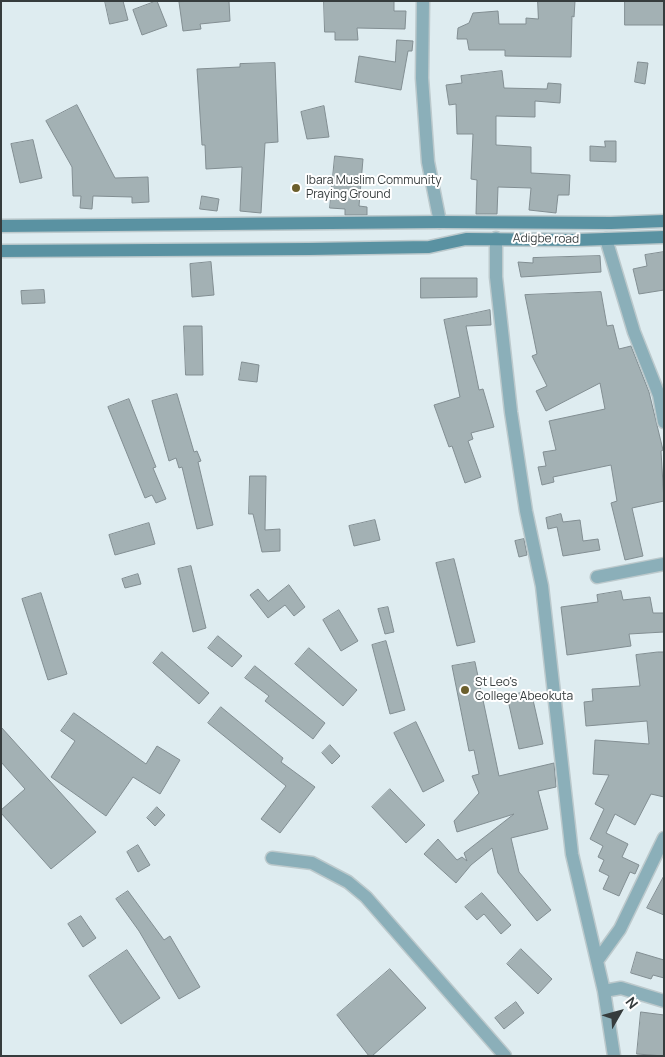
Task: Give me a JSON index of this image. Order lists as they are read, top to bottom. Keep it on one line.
{"streets":{"main road":["Adigbe road"]},"places":["Ibara Muslim Community Praying Ground","St Leo's College Abeokuta"],"north":"top right"}
